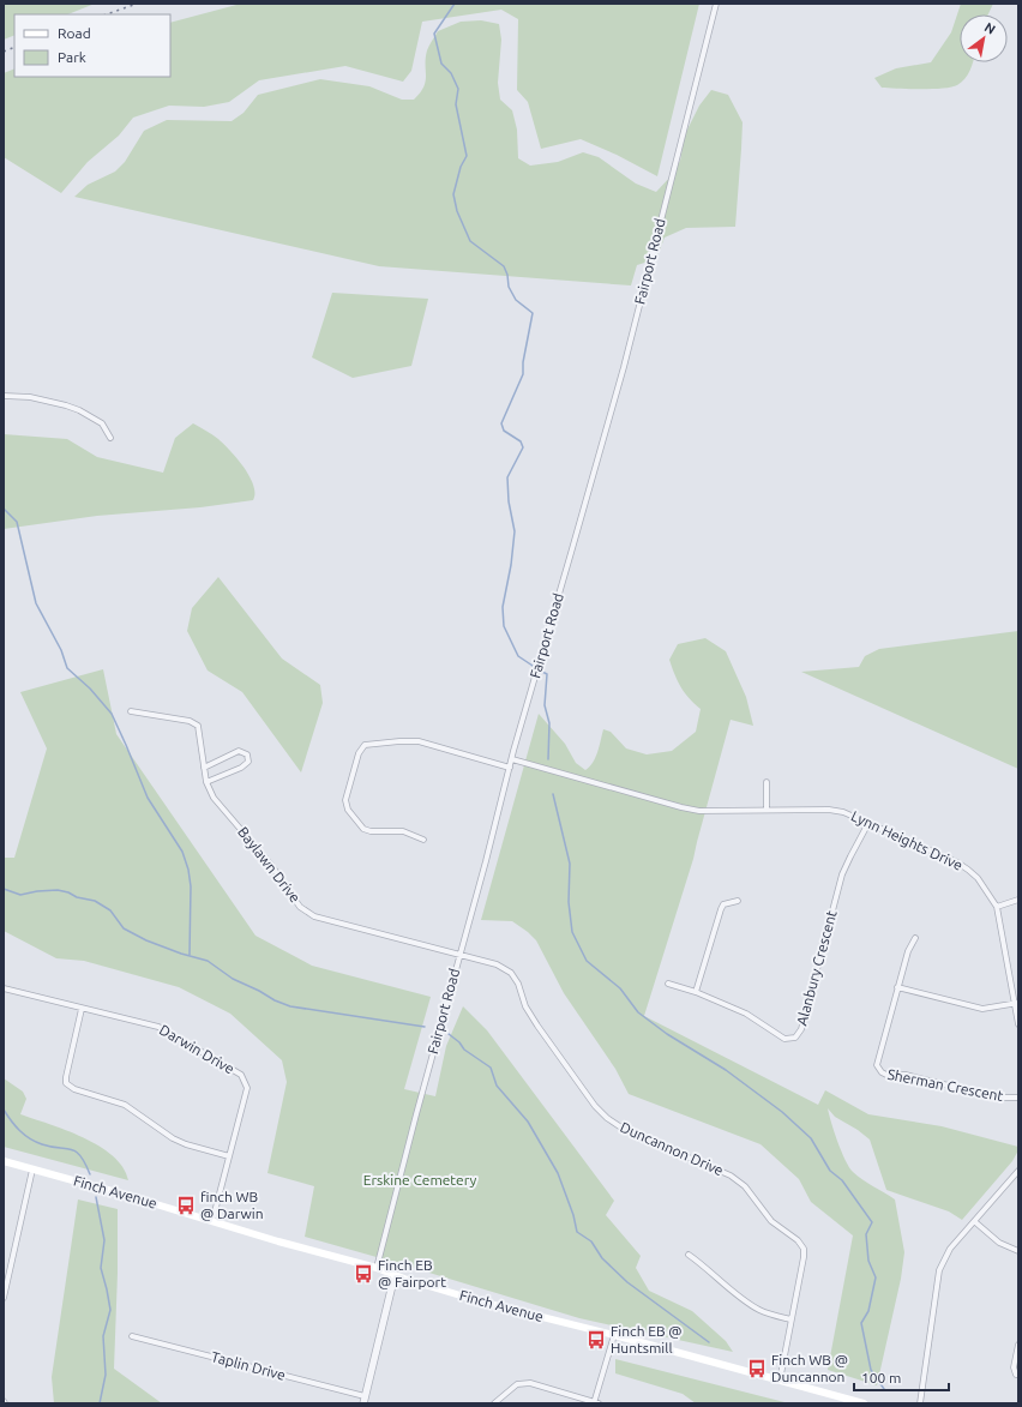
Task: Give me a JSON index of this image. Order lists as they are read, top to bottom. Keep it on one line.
{"streets":{"main road":["Finch Avenue"],"street":["Fairport Road","Lynn Heights Drive","Baylawn Drive","Alanbury Crescent","Darwin Drive","Sherman Crescent","Duncannon Drive","Taplin Drive"]},"crossings":[["Fairport Road","Lynn Heights Drive"],["Fairport Road","Baylawn Drive"],["Fairport Road","Duncannon Drive"],["Fairport Road","Finch Avenue"],["Lynn Heights Drive","Alanbury Crescent"],["Baylawn Drive","Duncannon Drive"],["Darwin Drive","Finch Avenue"],["Duncannon Drive","Finch Avenue"]],"parks":["Erskine Cemetery"],"places":{"bus stop":["finch WB @ Darwin","Finch EB @ Fairport","Finch EB @ Huntsmill","Finch WB @ Duncannon"]},"legend":["Road","Park"],"scale_bar":"100 m","north":"top right"}
